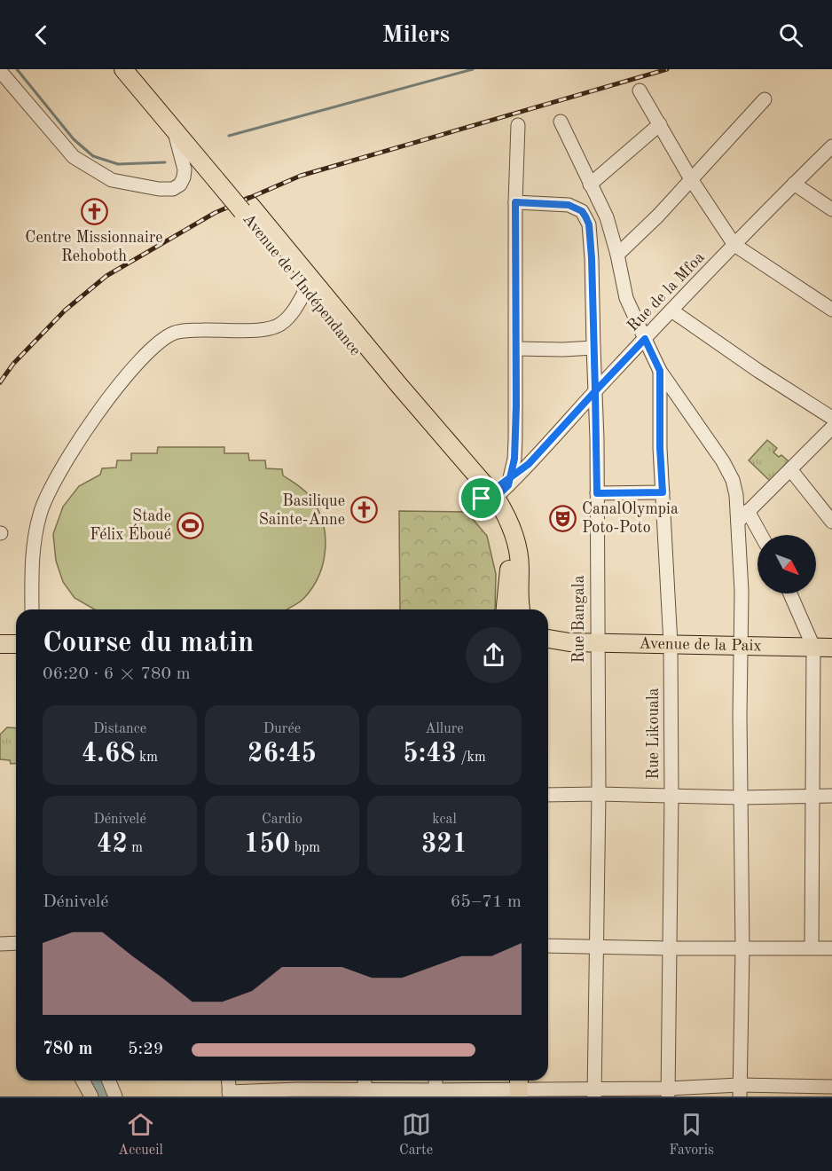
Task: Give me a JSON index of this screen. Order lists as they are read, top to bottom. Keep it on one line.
{"streets":{"main road":["Avenue de l'Indépendance","Avenue de la Paix"],"street":["Rue de la Mfoa","Rue Bangala","Rue Likouala"]},"crossings":[["Avenue de l'Indépendance","Rue de la Mfoa"],["Rue de la Mfoa","Rue Bangala"],["Rue Bangala","Avenue de la Paix"],["Avenue de la Paix","Rue Likouala"]],"places":{"church":["Centre Missionnaire Rehoboth","Basilique Sainte-Anne"],"theatre":["CanalOlympia Poto-Poto"],"sports":["Stade Félix Éboué"]},"north":"bottom right","page":{"header":"Milers","heading":["Course du matin","06:20 · 6 × 780 m"],"stats":[["Distance","4.68 km"],["Durée","26:45"],["Allure","5:43 /km"],["Dénivelé","42 m"],["Cardio","150 bpm"],["kcal","321"]],"chart":["Dénivelé","65–71 m"],"list":[{"name":"780 m","note":"5:29"}],"tabs":["Accueil","Carte","Favoris"]}}
